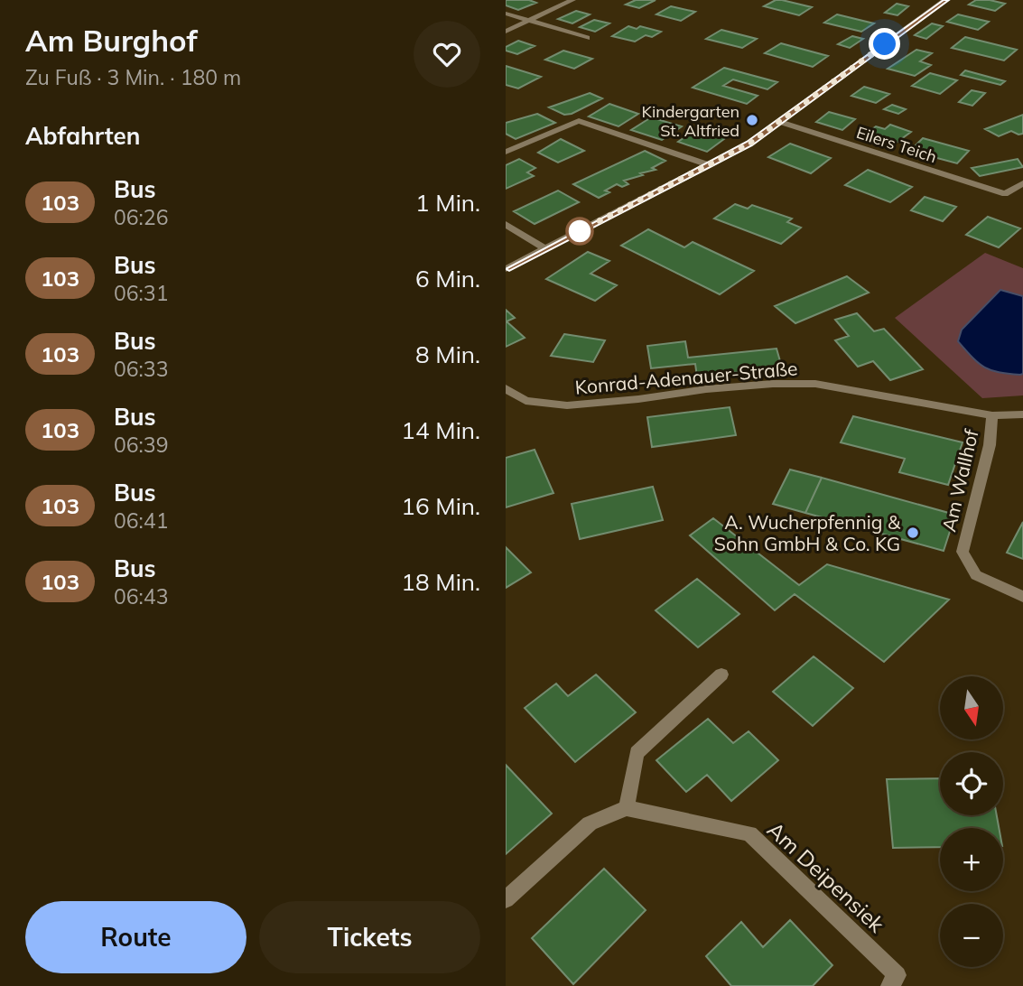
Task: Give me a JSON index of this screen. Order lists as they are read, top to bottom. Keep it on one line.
{"streets":{"street":["Eilers Teich","Konrad-Adenauer-Straße","Am Wallhof","Am Deipensiek"]},"crossings":[["Konrad-Adenauer-Straße","Am Wallhof"]],"places":["Kindergarten St. Altfried","A. Wucherpfennig & Sohn GmbH & Co. KG"],"lines":["bus line 103"],"north":"bottom","page":{"heading":[["Am Burghof","Zu Fuß · 3 Min. · 180 m"],"Abfahrten"],"list":[{"mark":"103","name":"Bus","note":"06:26","value":"1 Min."},{"mark":"103","name":"Bus","note":"06:31","value":"6 Min."},{"mark":"103","name":"Bus","note":"06:33","value":"8 Min."},{"mark":"103","name":"Bus","note":"06:39","value":"14 Min."},{"mark":"103","name":"Bus","note":"06:41","value":"16 Min."},{"mark":"103","name":"Bus","note":"06:43","value":"18 Min."}],"map_buttons":["+","−"],"buttons":["Route","Tickets"]}}
